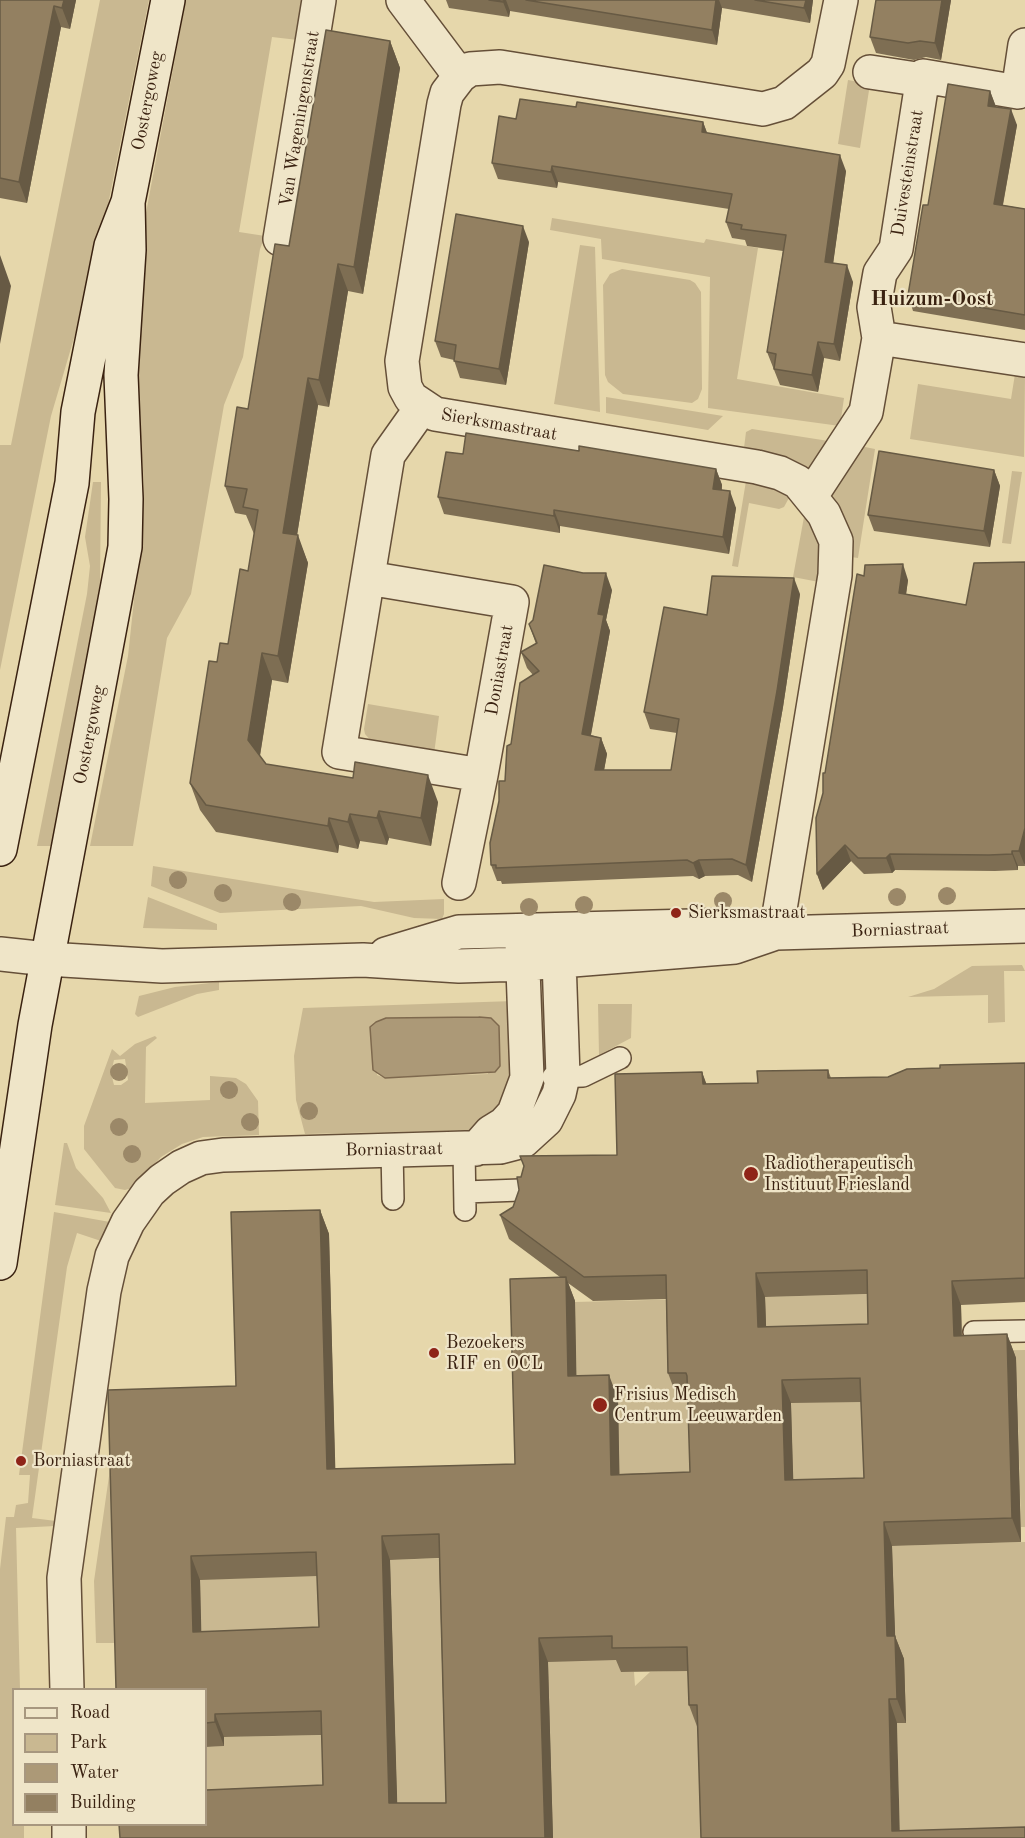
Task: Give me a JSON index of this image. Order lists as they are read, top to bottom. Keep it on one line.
{"streets":{"street":["Oostergoweg","Van Wageningenstraat","Duivesteinstraat","Sierksmastraat","Doniastraat","Borniastraat"]},"crossings":[["Oostergoweg","Borniastraat"],["Duivesteinstraat","Sierksmastraat"],["Sierksmastraat","Borniastraat"]],"districts":["Huizum-Oost"],"places":["Sierksmastraat","Radiotherapeutisch Instituut Friesland","Bezoekers RIF en OCL","Frisius Medisch Centrum Leeuwarden","Borniastraat"],"legend":["Road","Park","Water","Building"]}
